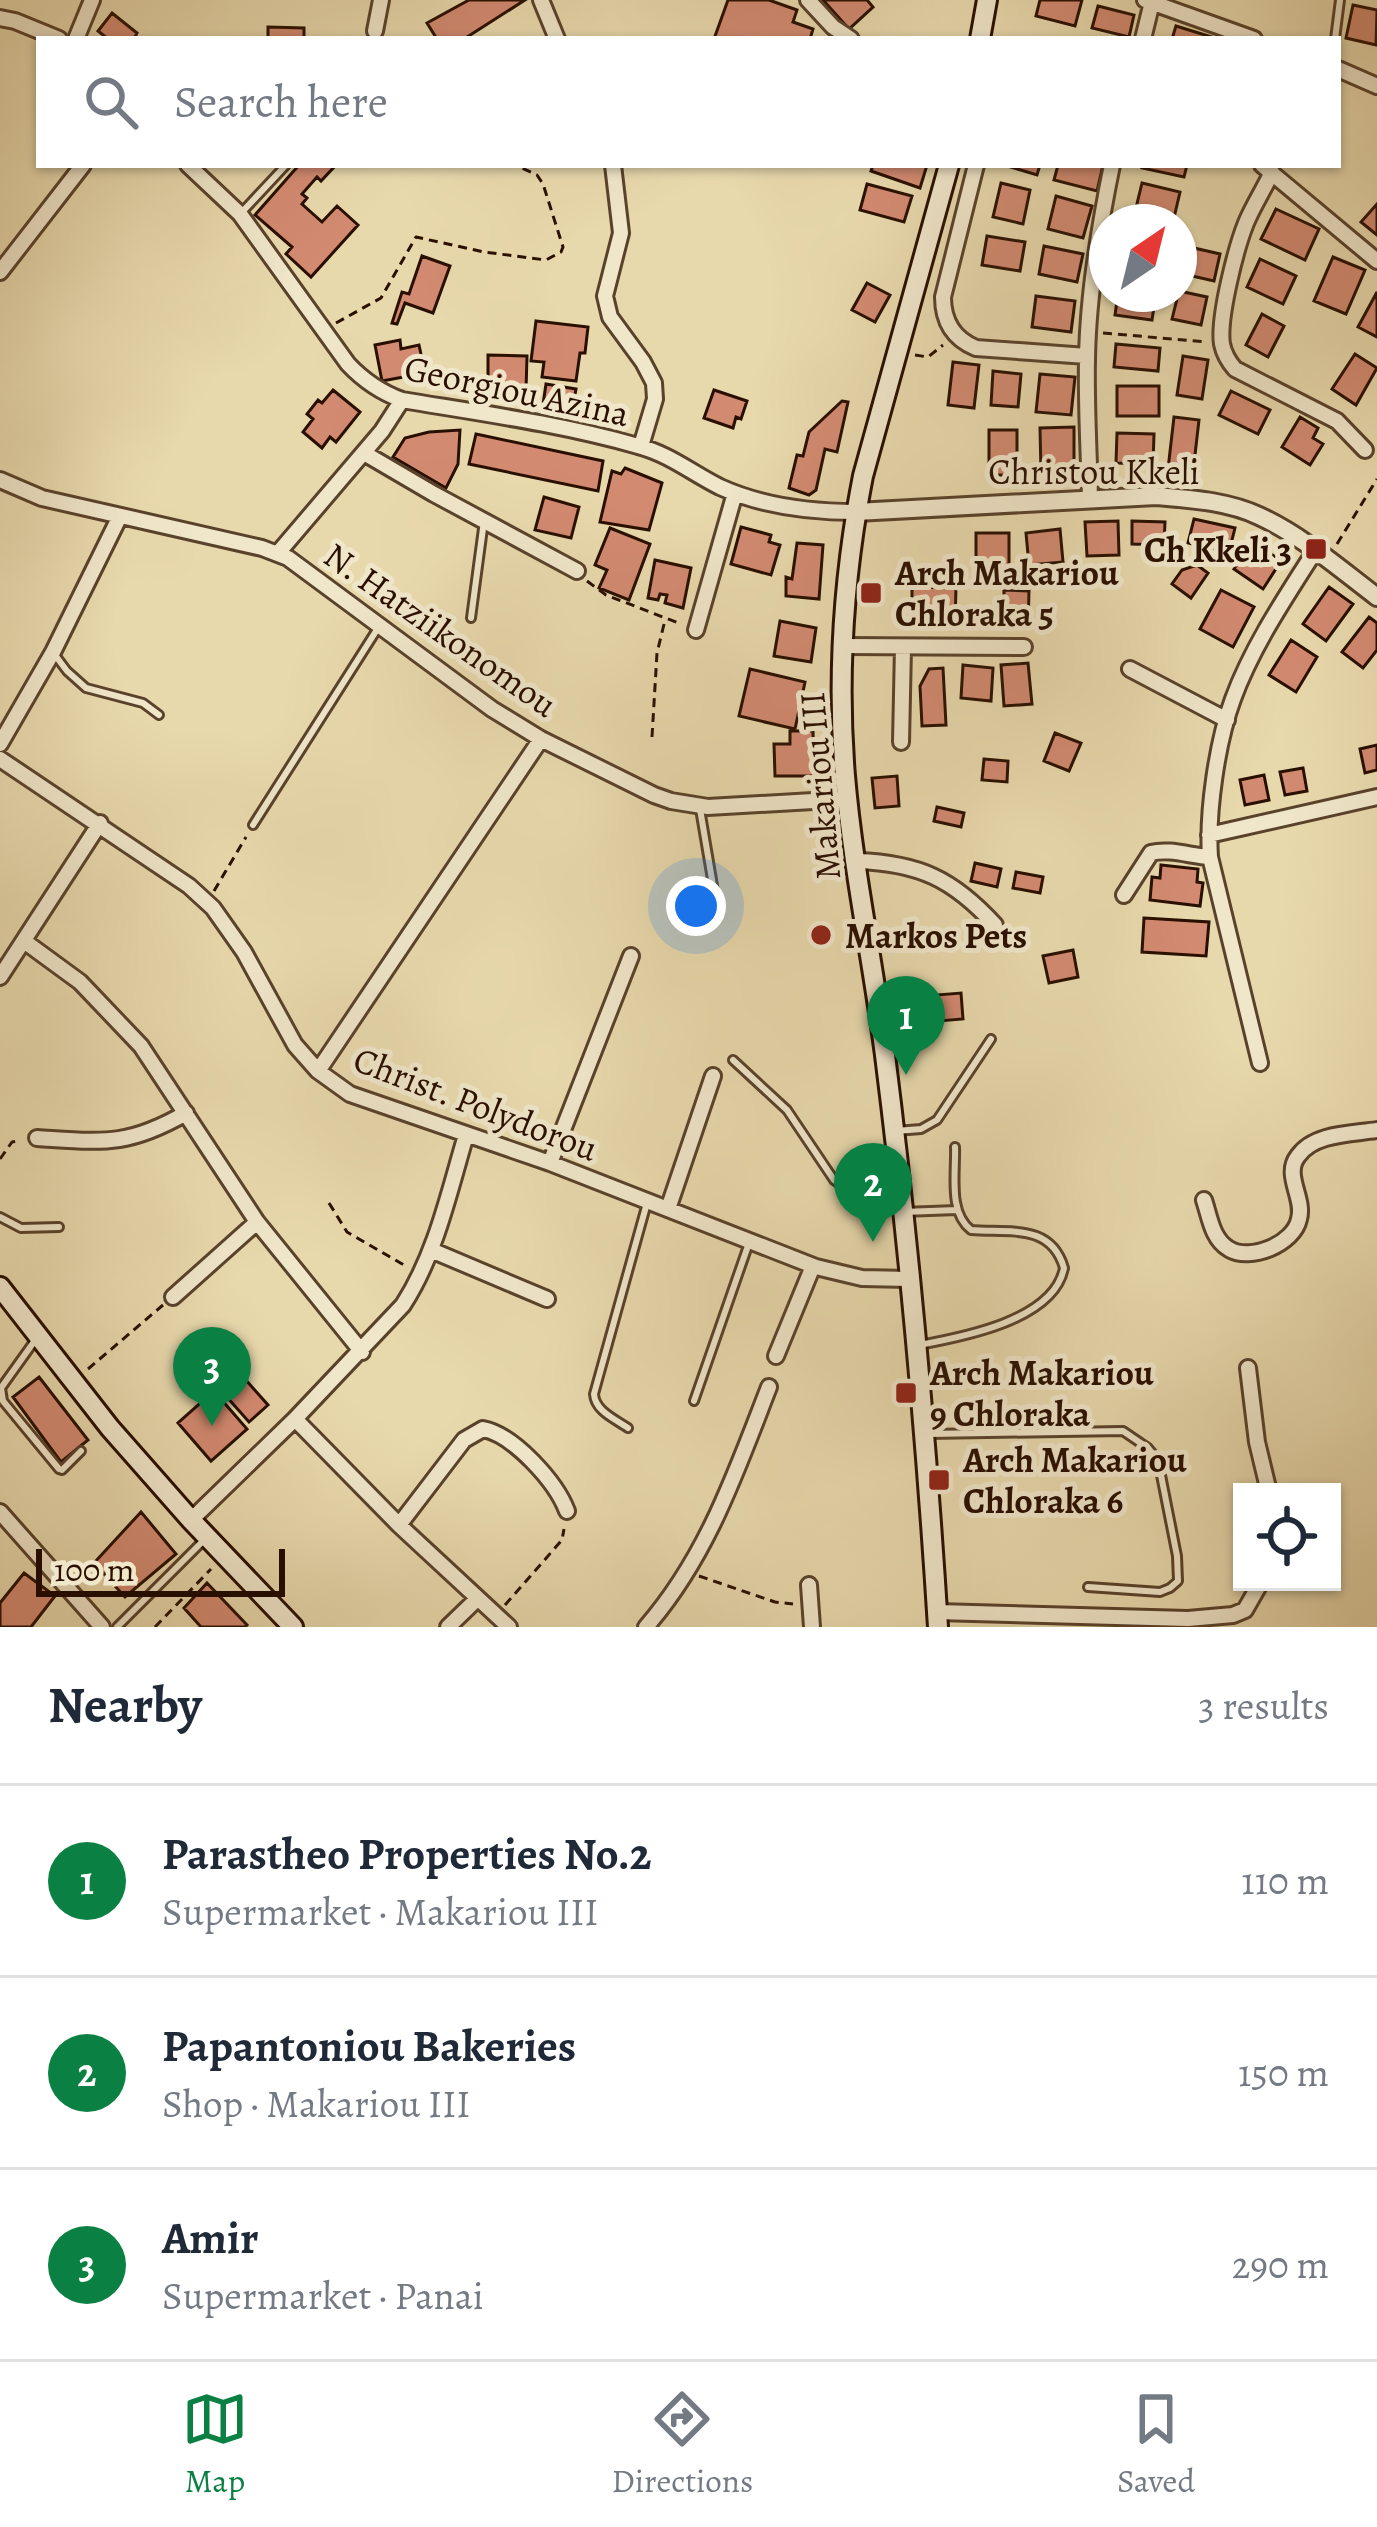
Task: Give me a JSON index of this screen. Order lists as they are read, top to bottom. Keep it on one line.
{"streets":{"main road":["Makariou III"],"street":["Georgiou Azina","Christou Kkeli","N. Hatziikonomou","Christ. Polydorou"]},"crossings":[["Georgiou Azina","Christou Kkeli"],["Georgiou Azina","Makariou III"],["Christou Kkeli","Makariou III"],["N. Hatziikonomou","Makariou III"],["Makariou III","Christ. Polydorou"]],"places":{"transit":["Ch Kkeli 3","Arch Makariou Chloraka 5","Arch Makariou 9 Chloraka","Arch Makariou Chloraka 6"],"other":["Markos Pets"]},"scale_bar":"100 m","north":"top right","page":{"search":"Search here","pins":["1","2","3"],"scale":"100 m","heading":["Nearby","3 results"],"list":[{"mark":"1","name":"Parastheo Properties No.2","note":"Supermarket · Makariou III","value":"110 m"},{"mark":"2","name":"Papantoniou Bakeries","note":"Shop · Makariou III","value":"150 m"},{"mark":"3","name":"Amir","note":"Supermarket · Panai","value":"290 m"}],"nav":["Map","Directions","Saved"]}}
